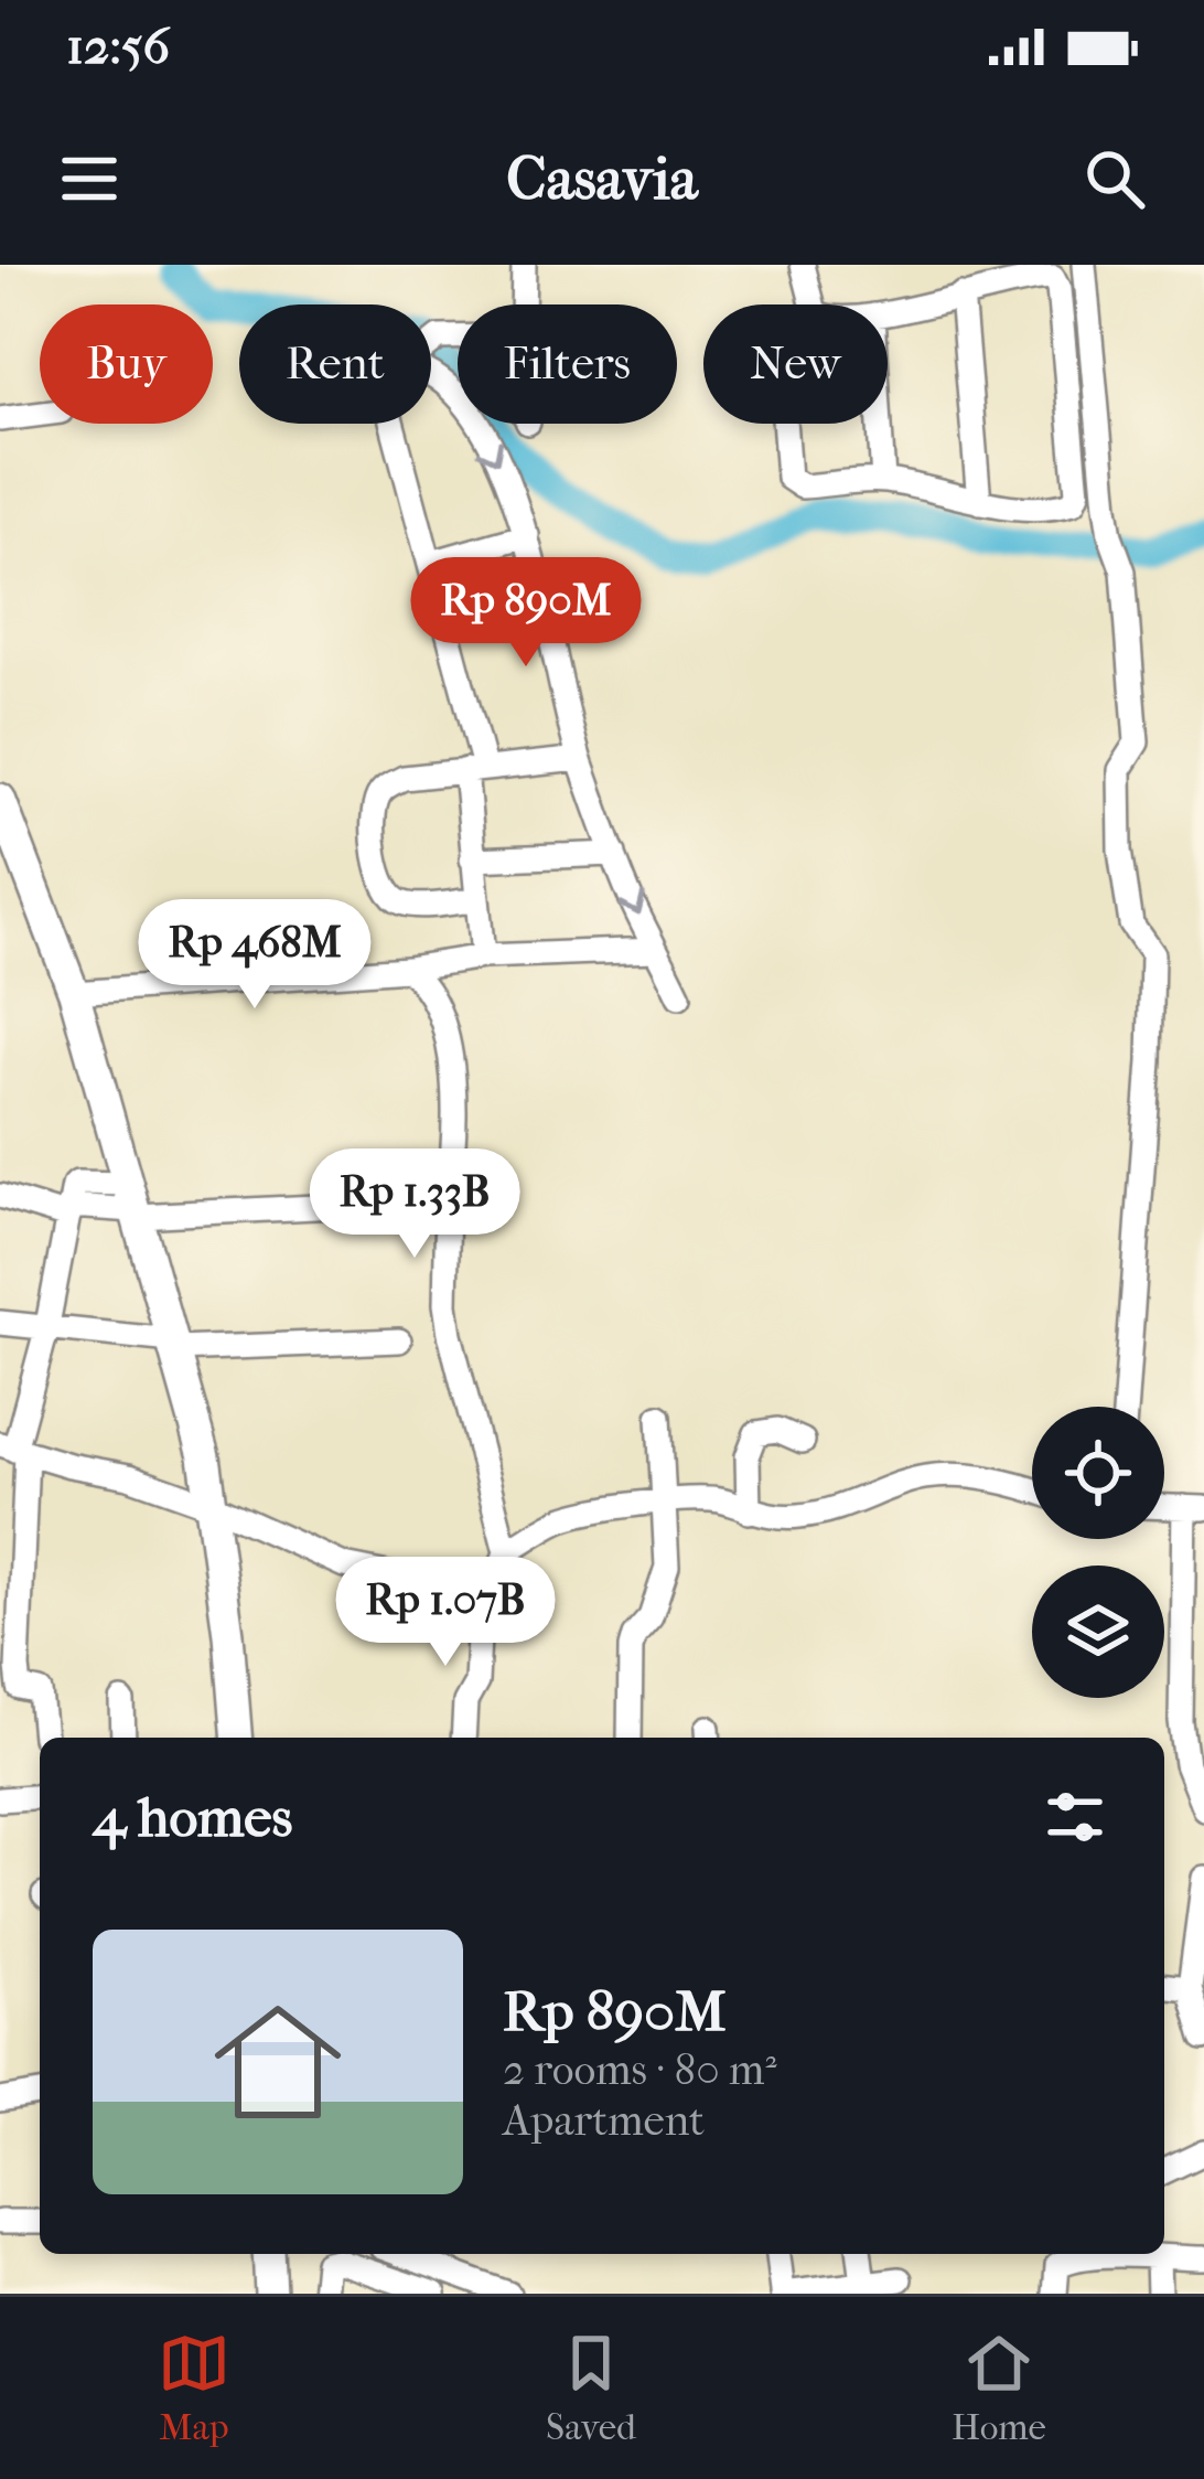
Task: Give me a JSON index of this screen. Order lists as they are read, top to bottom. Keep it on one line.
{"page":{"status":"12:56","header":"Casavia","chip":["Buy","Rent","Filters","New"],"price":["Rp 890M","Rp 468M","Rp 1.33B","Rp 1.07B"],"heading":"4 homes","list":[{"name":"Rp 890M","note":"2 rooms · 80 m² · Apartment"}],"tabs":["Map","Saved","Home"]}}
